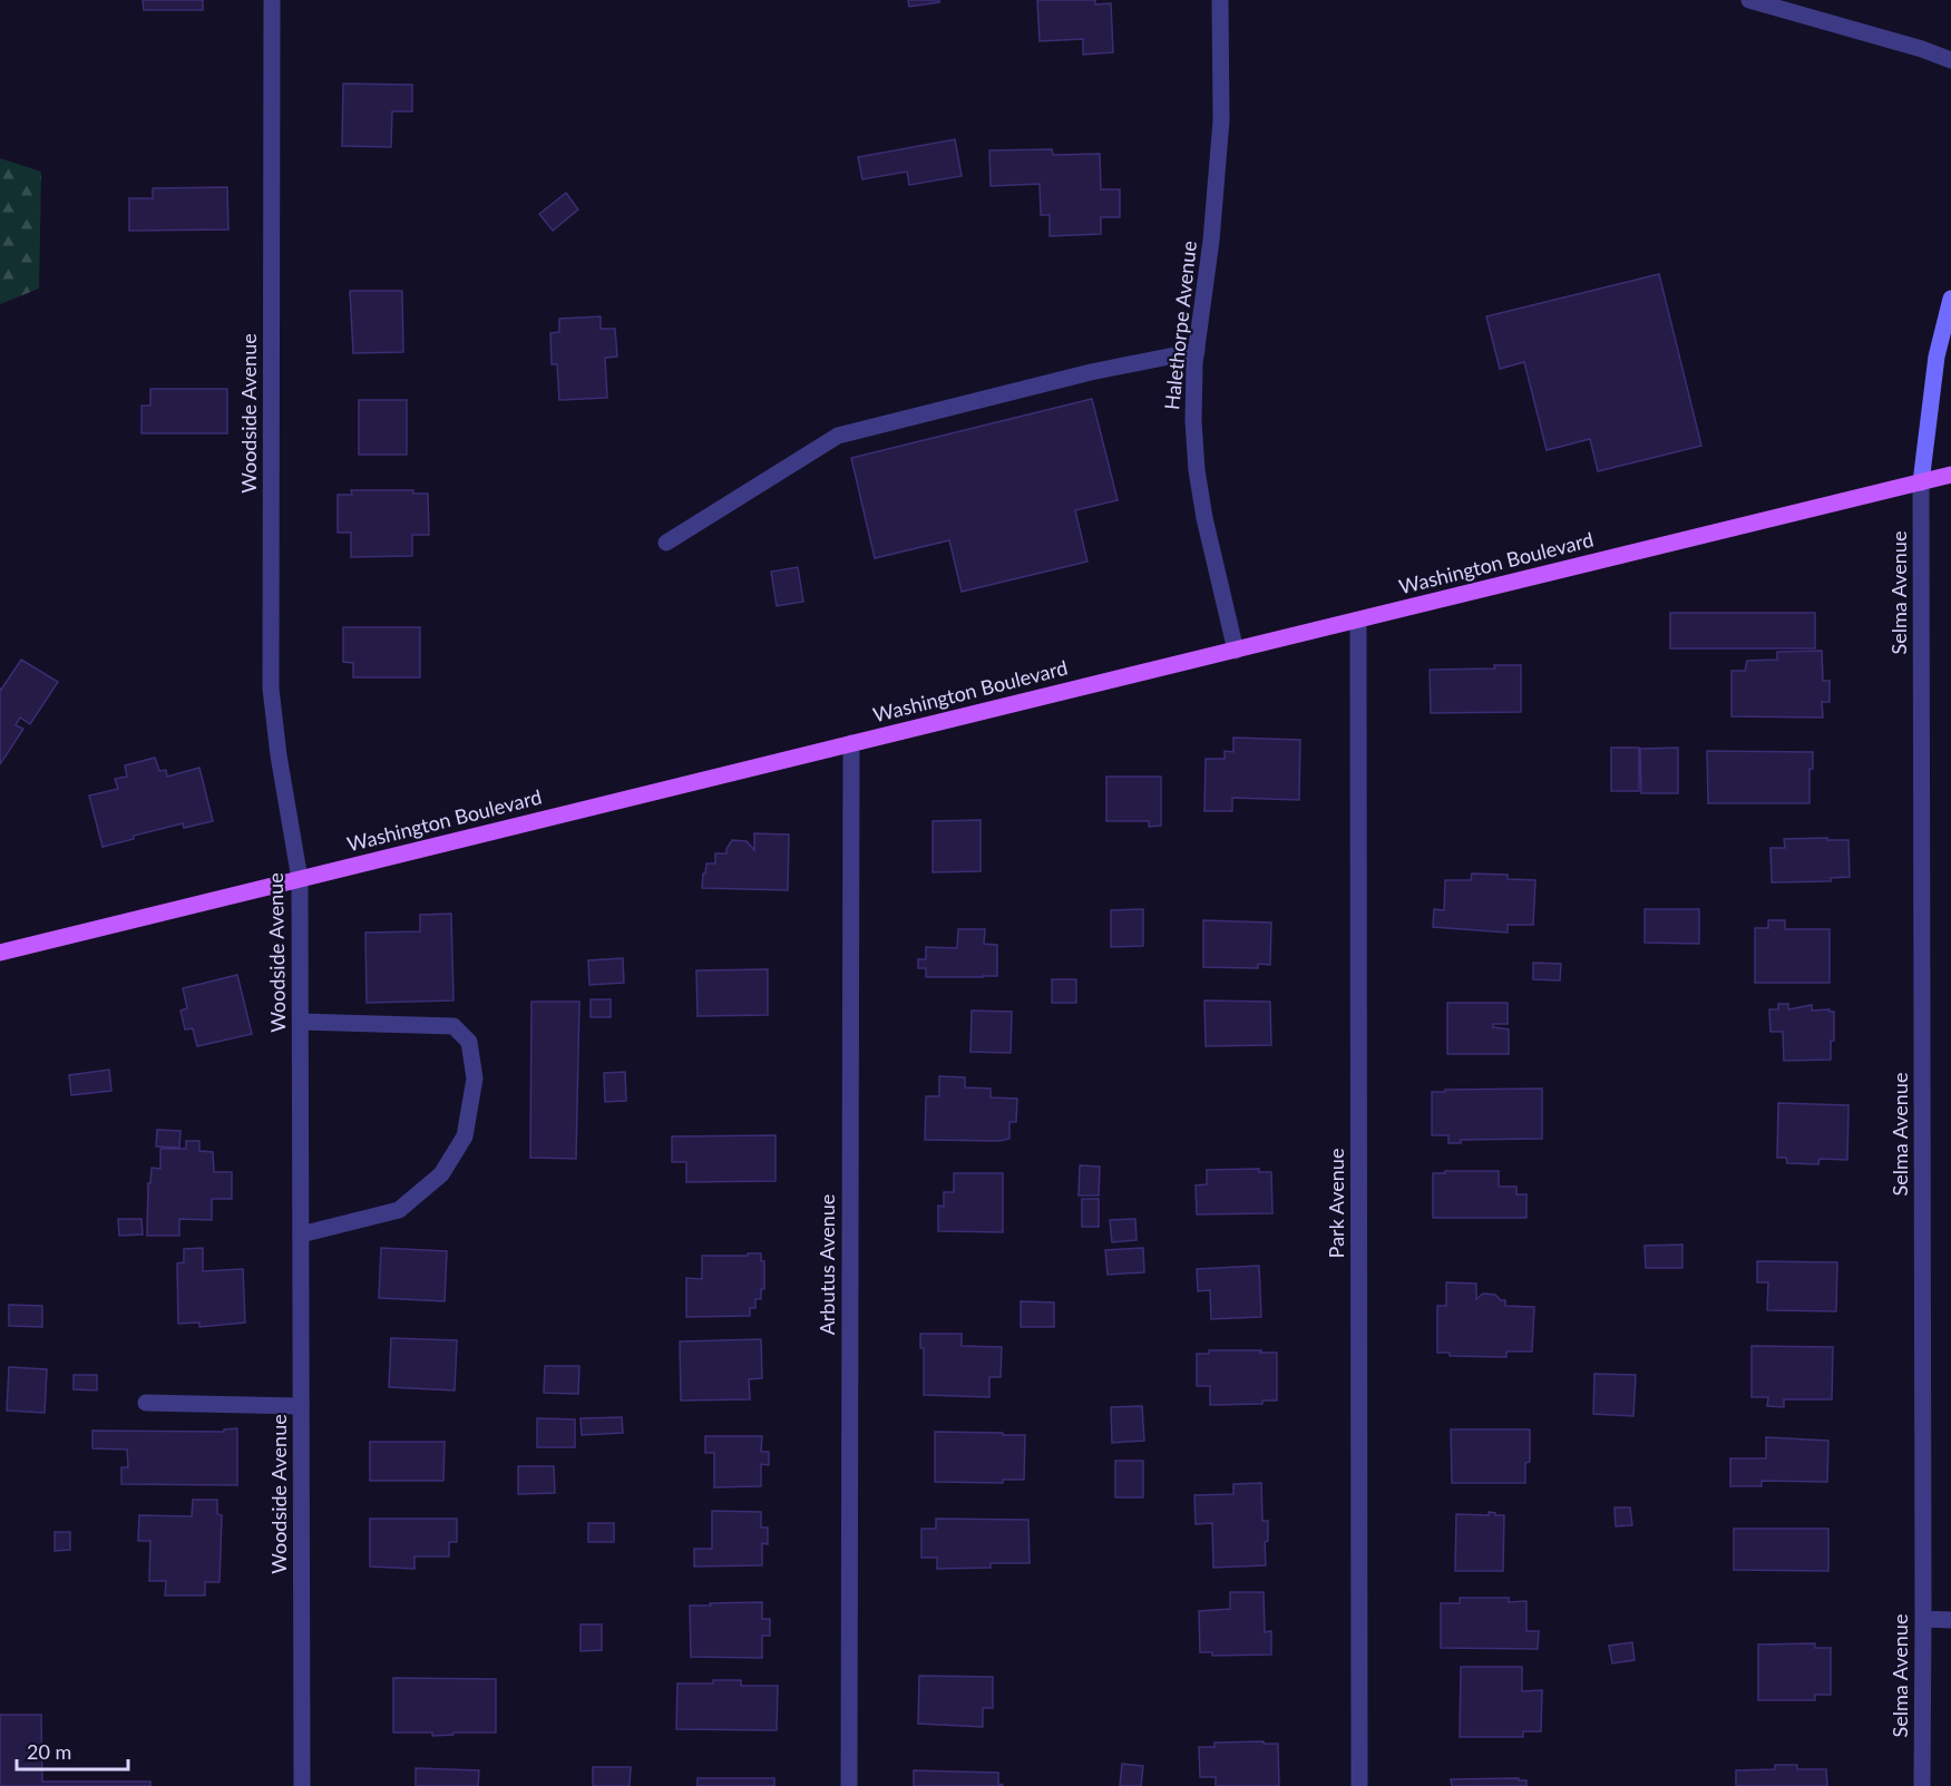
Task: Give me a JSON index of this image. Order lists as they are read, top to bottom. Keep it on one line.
{"streets":{"main road":["Washington Boulevard"],"street":["Halethorpe Avenue","Woodside Avenue","Selma Avenue","Park Avenue","Arbutus Avenue"]},"crossings":[["Halethorpe Avenue","Washington Boulevard"],["Woodside Avenue","Washington Boulevard"],["Washington Boulevard","Selma Avenue"],["Washington Boulevard","Park Avenue"],["Washington Boulevard","Arbutus Avenue"]],"scale_bar":"20 m"}
